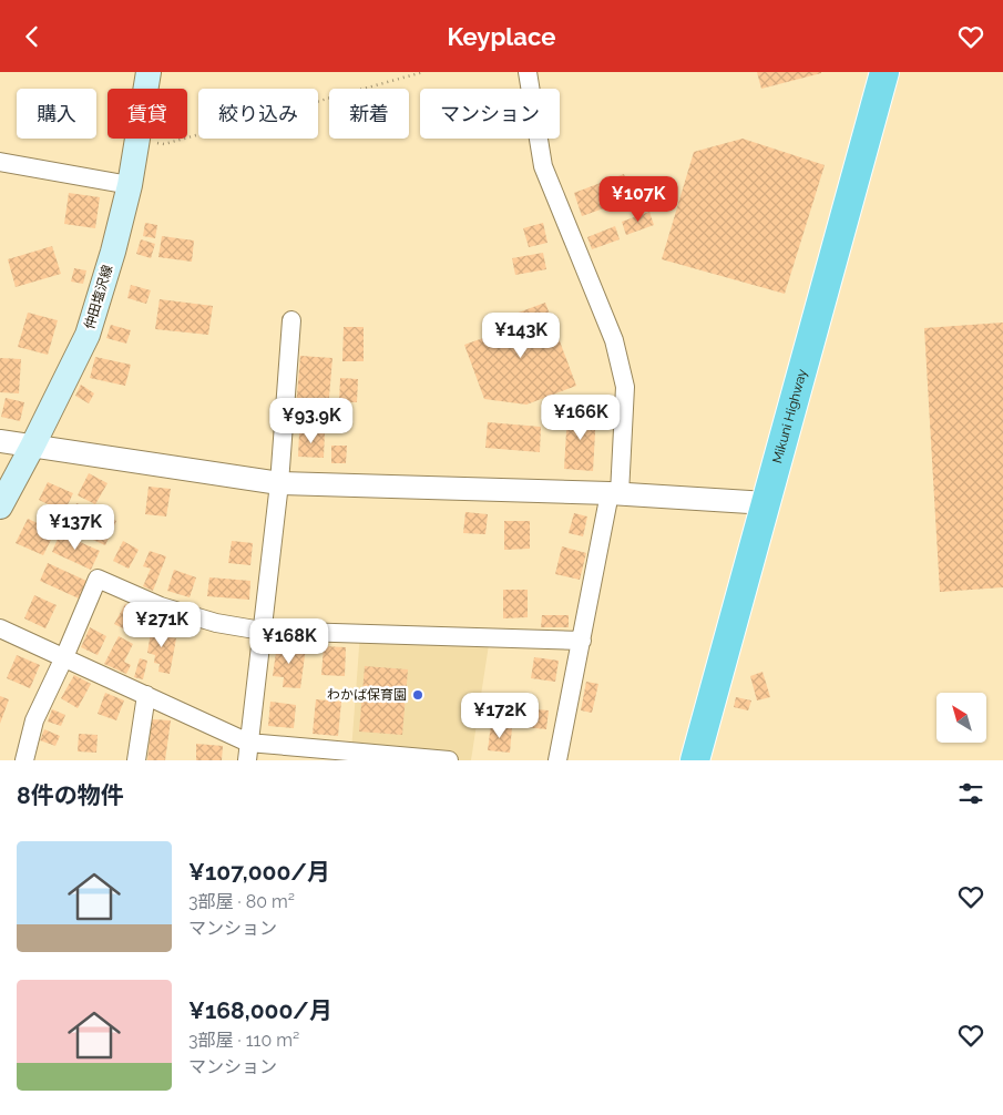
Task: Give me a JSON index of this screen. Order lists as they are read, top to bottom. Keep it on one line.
{"streets":{"highway":["Mikuni Highway"],"main road":["仲田塩沢線"]},"places":["わかば保育園"],"north":"top left","page":{"header":"Keyplace","chip":["購入","賃貸","絞り込み","新着","マンション"],"price":["¥107K","¥143K","¥166K","¥93.9K","¥137K","¥271K","¥168K","¥172K"],"heading":"8件の物件","list":[{"name":"¥107,000/月","note":"3部屋 · 80 m² · マンション"},{"name":"¥168,000/月","note":"3部屋 · 110 m² · マンション"}]}}
